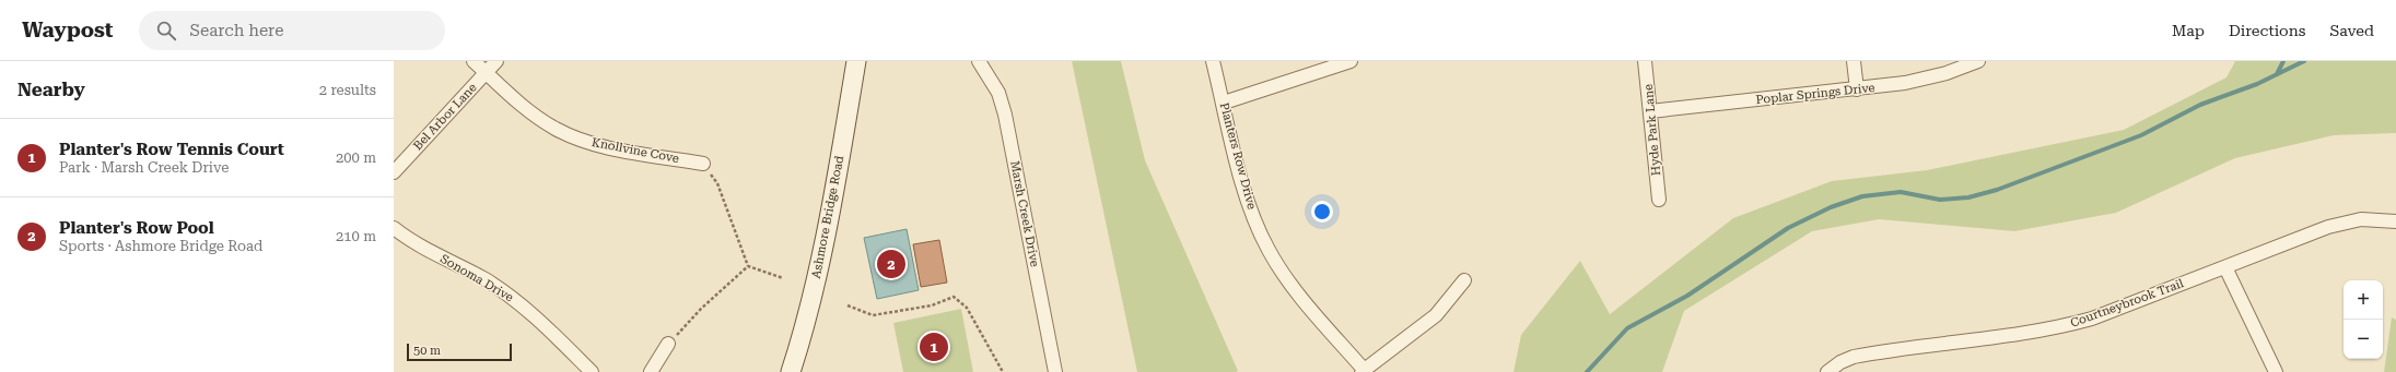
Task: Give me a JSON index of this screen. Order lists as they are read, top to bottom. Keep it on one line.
{"streets":{"main road":["Ashmore Bridge Road"],"street":["Poplar Springs Drive","Bel Arbor Lane","Hyde Park Lane","Knollvine Cove","Planters Row Drive","Marsh Creek Drive","Sonoma Drive","Courtneybrook Trail"]},"crossings":[["Poplar Springs Drive","Hyde Park Lane"],["Bel Arbor Lane","Knollvine Cove"]],"scale_bar":"50 m","page":{"header":"Waypost","search":"Search here","nav":["Map","Directions","Saved"],"heading":["Nearby","2 results"],"list":[{"mark":"1","name":"Planter's Row Tennis Court","note":"Park · Marsh Creek Drive","value":"200 m"},{"mark":"2","name":"Planter's Row Pool","note":"Sports · Ashmore Bridge Road","value":"210 m"}],"pins":["2","1"],"map_buttons":["+","−"],"scale":"50 m"}}
